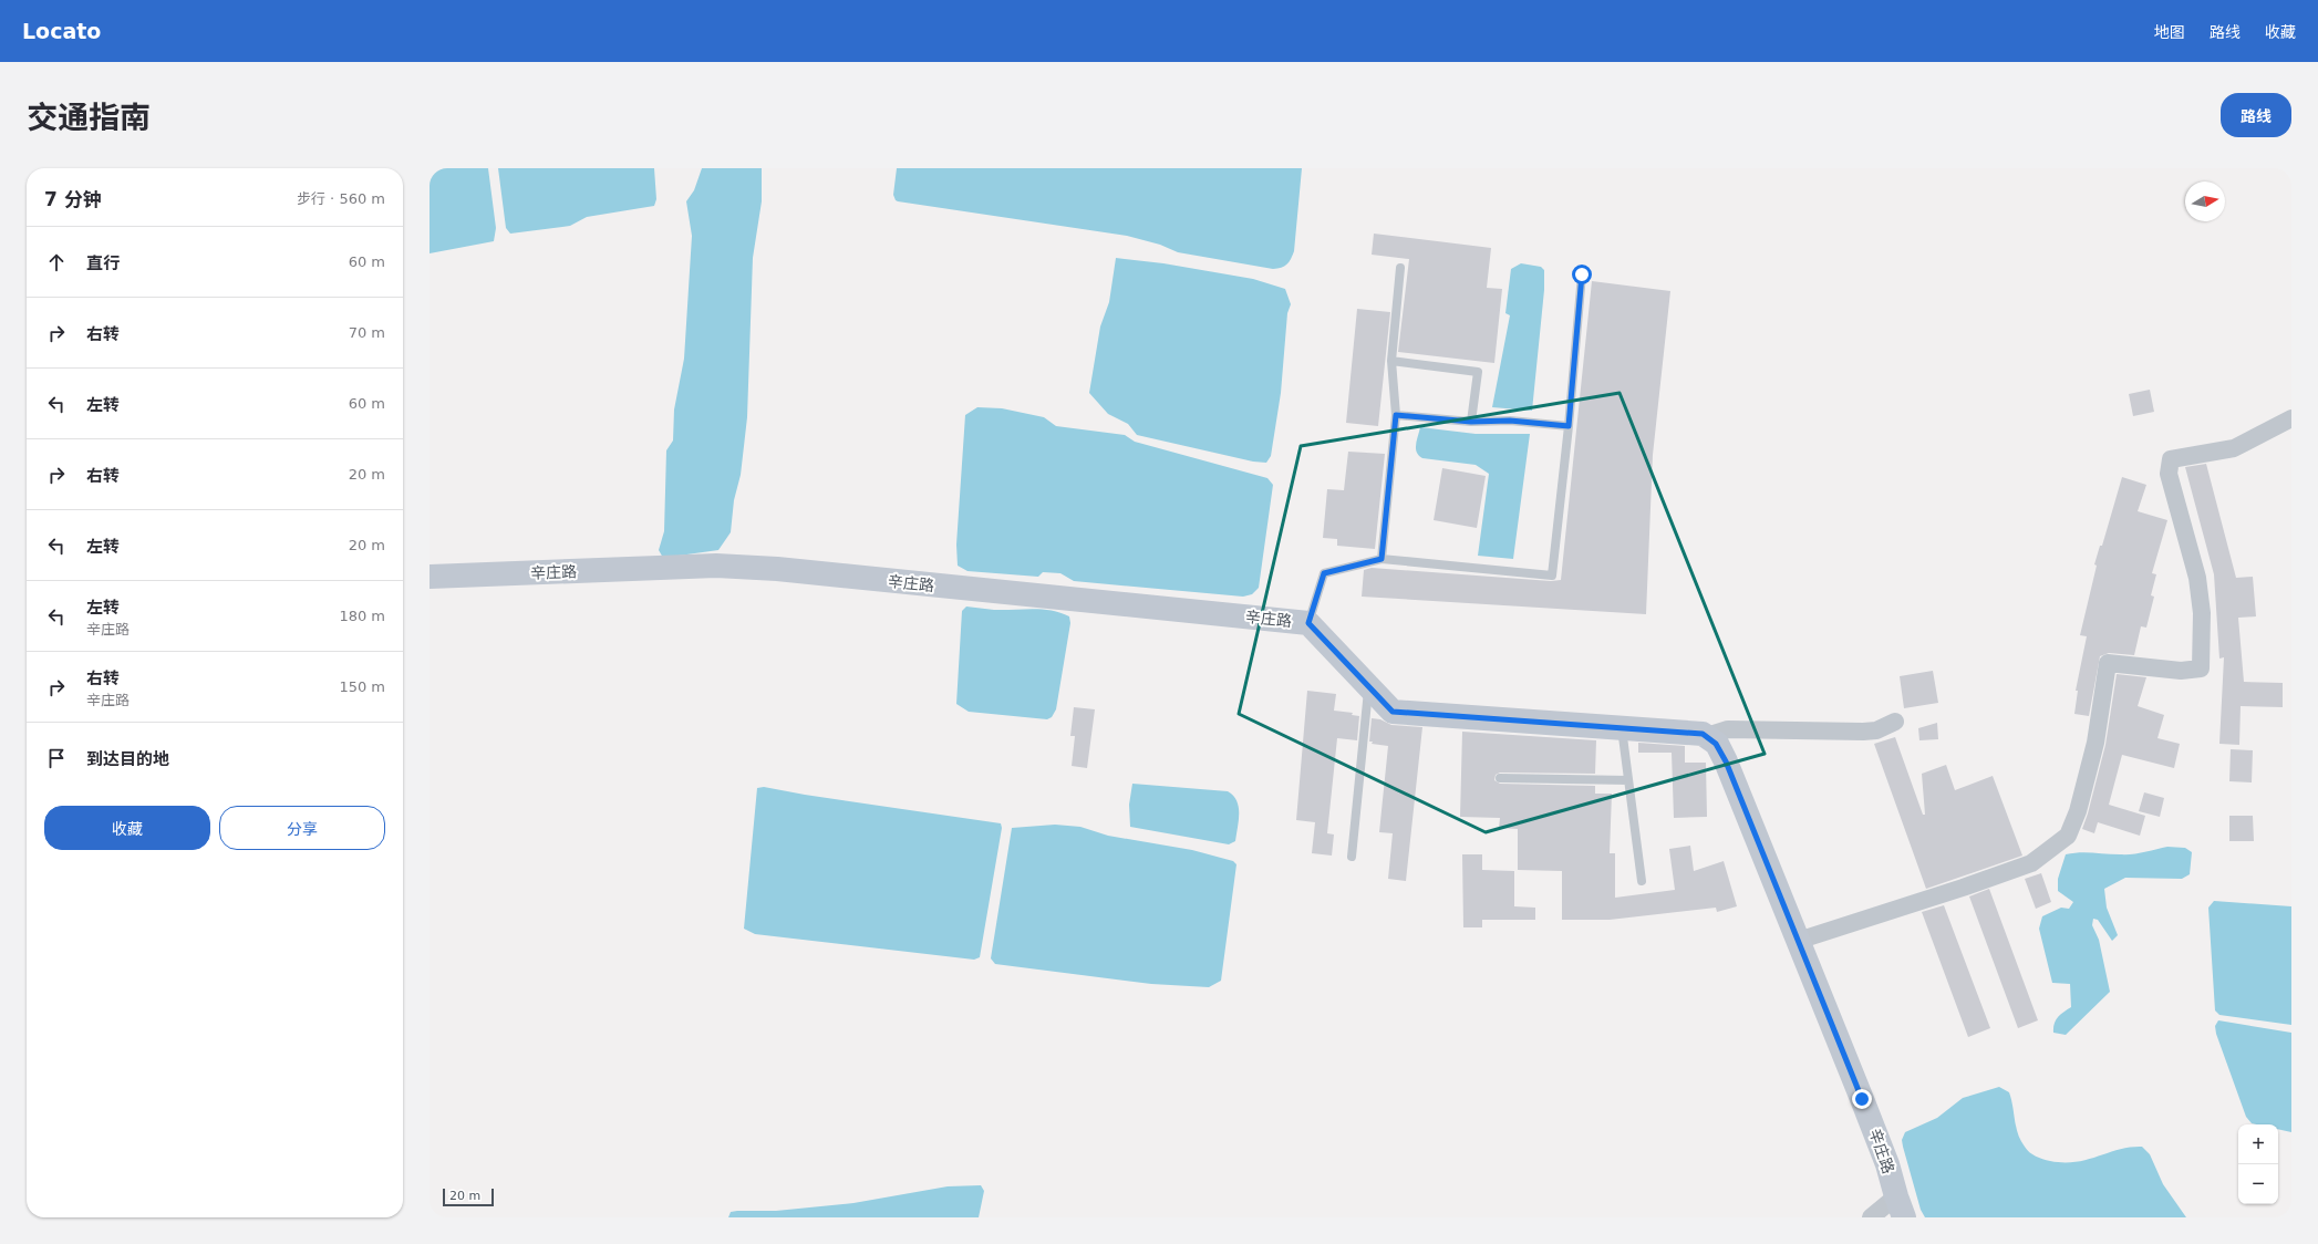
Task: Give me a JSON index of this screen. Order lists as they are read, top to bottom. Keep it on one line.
{"streets":{"street":["辛庄路"]},"scale_bar":"20 m","north":"right","page":{"header":"Locato","nav":["地图","路线","收藏"],"title":"交通指南","buttons":["路线",["收藏","分享"]],"heading":["7 分钟","步行 · 560 m"],"list":[["直行","60 m"],["右转","70 m"],["左转","60 m"],["右转","20 m"],["左转","20 m"],["左转","辛庄路","180 m"],["右转","辛庄路","150 m"],"到达目的地"],"map_buttons":["+","−"],"scale":"20 m"}}
